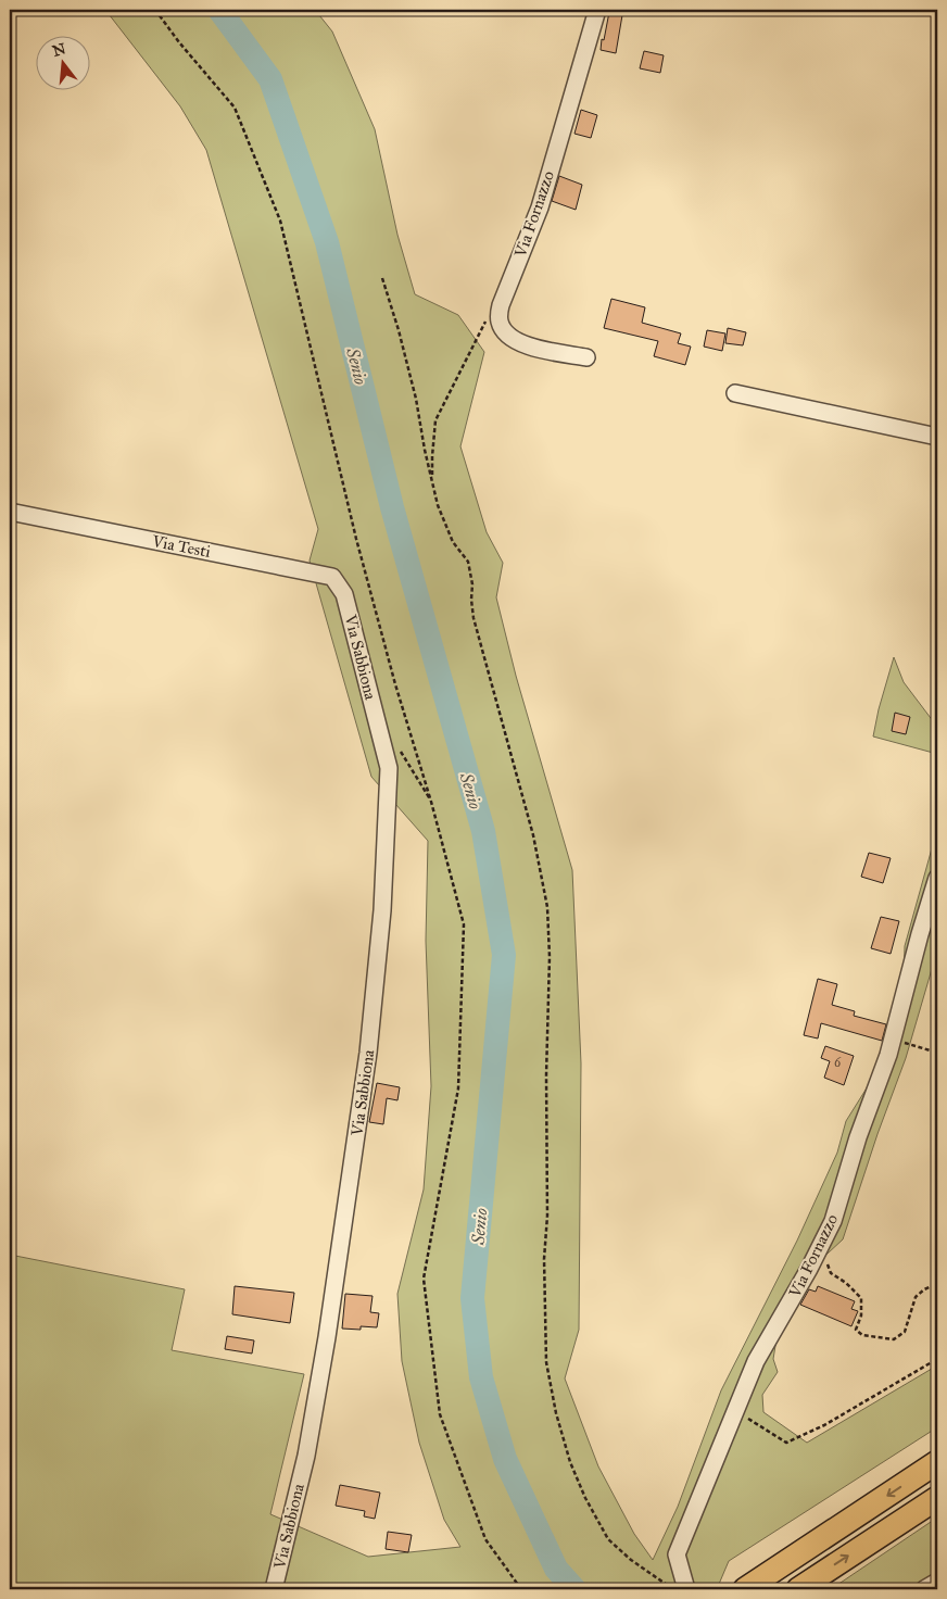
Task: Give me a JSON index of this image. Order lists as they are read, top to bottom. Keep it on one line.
{"streets":{"street":["Via Fornazzo","Via Testi","Via Sabbiona"]},"crossings":[["Via Testi","Via Sabbiona"]],"water":["Senio"],"house_numbers":["6"],"north":"top"}
